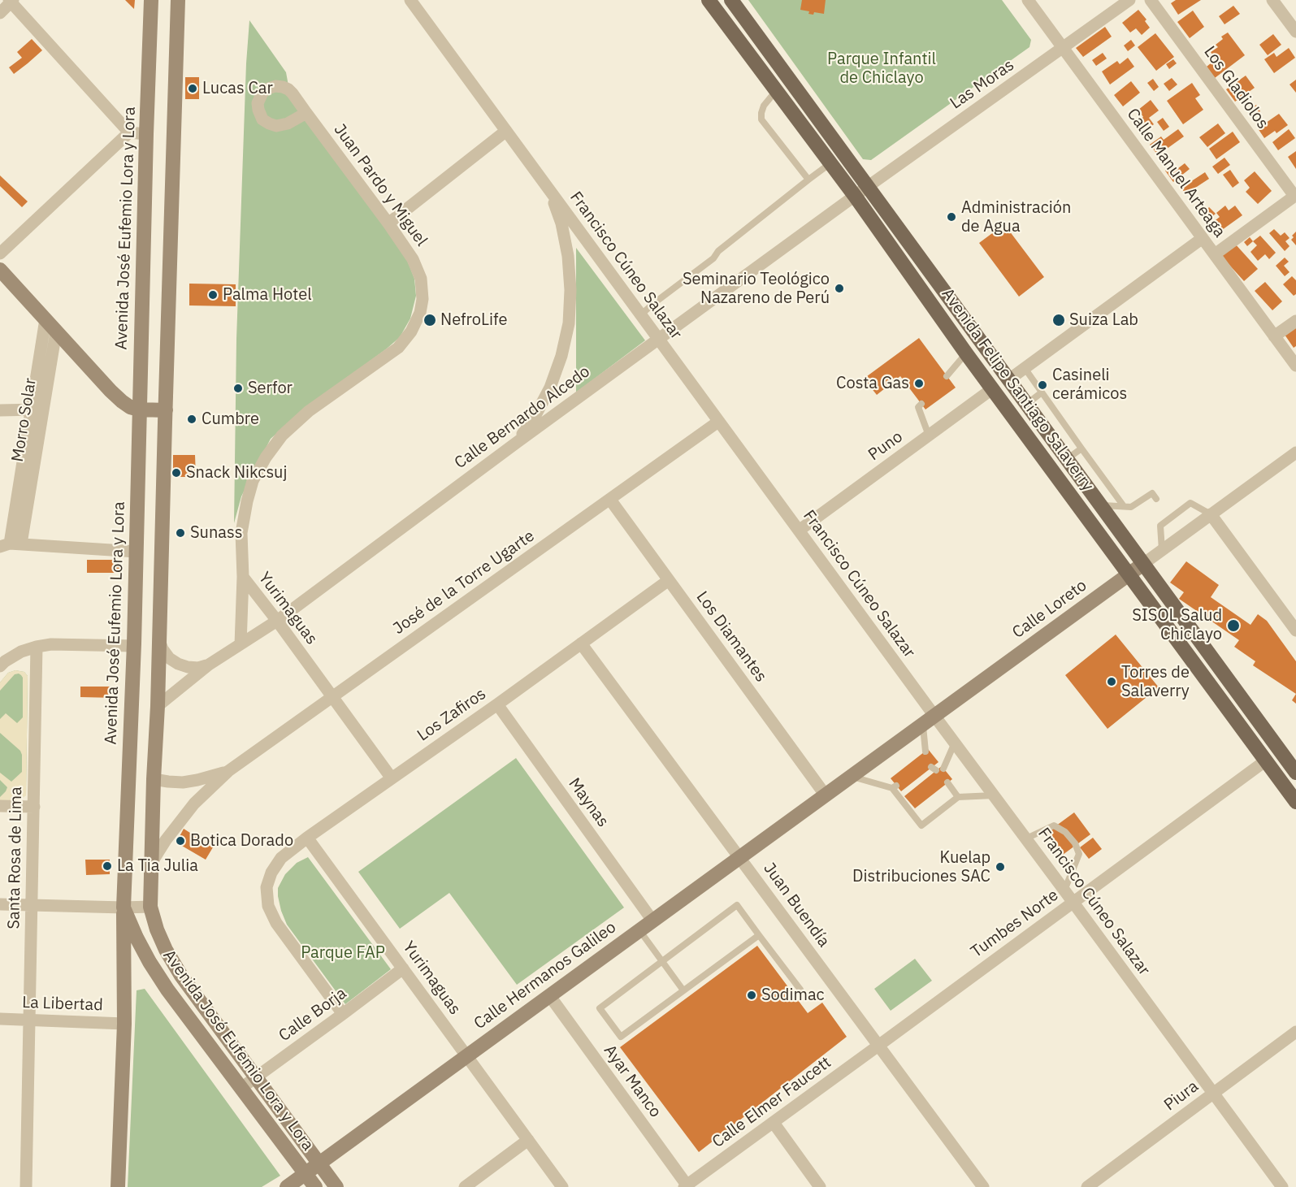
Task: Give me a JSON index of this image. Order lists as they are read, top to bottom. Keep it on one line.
{"streets":{"main road":["Avenida José Eufemio Lora y Lora","Avenida Felipe Santiago Salaverry","Calle Loreto","Calle Hermanos Galileo"],"street":["Las Moras","Los Gladiolos","Calle Manuel Arteaga","Juan Pardo y Miguel","Francisco Cúneo Salazar","Calle Bernardo Alcedo","Morro Solar","Puno","José de la Torre Ugarte","Yurimaguas","Los Diamantes","Los Zafiros","Maynas","Santa Rosa de Lima","Juan Buendía","Tumbes Norte","La Libertad","Calle Borja","Ayar Manco","Piura","Calle Elmer Faucett"]},"crossings":[["Las Moras","Calle Manuel Arteaga"],["Las Moras","Avenida Felipe Santiago Salaverry"],["Las Moras","Calle Bernardo Alcedo"],["Juan Pardo y Miguel","Calle Bernardo Alcedo"],["Juan Pardo y Miguel","Yurimaguas"],["Avenida José Eufemio Lora y Lora","Calle Bernardo Alcedo"],["Avenida José Eufemio Lora y Lora","José de la Torre Ugarte"],["Avenida José Eufemio Lora y Lora","Calle Hermanos Galileo"],["Avenida José Eufemio Lora y Lora","Calle Borja"],["Francisco Cúneo Salazar","Calle Bernardo Alcedo"],["Francisco Cúneo Salazar","Puno"],["Francisco Cúneo Salazar","José de la Torre Ugarte"],["Francisco Cúneo Salazar","Calle Loreto"],["Francisco Cúneo Salazar","Tumbes Norte"],["Francisco Cúneo Salazar","Piura"],["Avenida Felipe Santiago Salaverry","Calle Bernardo Alcedo"],["Avenida Felipe Santiago Salaverry","Puno"],["Avenida Felipe Santiago Salaverry","Calle Loreto"],["Avenida Felipe Santiago Salaverry","Tumbes Norte"],["Calle Bernardo Alcedo","Yurimaguas"],["José de la Torre Ugarte","Yurimaguas"],["José de la Torre Ugarte","Los Diamantes"],["Yurimaguas","Los Zafiros"],["Yurimaguas","Calle Hermanos Galileo"],["Yurimaguas","Calle Borja"],["Calle Loreto","Los Diamantes"],["Calle Loreto","Calle Hermanos Galileo"],["Los Diamantes","Los Zafiros"],["Los Diamantes","Calle Hermanos Galileo"],["Los Zafiros","Maynas"],["Los Zafiros","Juan Buendía"],["Los Zafiros","Calle Borja"],["Maynas","Calle Hermanos Galileo"],["Santa Rosa de Lima","La Libertad"],["Juan Buendía","Tumbes Norte"],["Juan Buendía","Calle Hermanos Galileo"],["Juan Buendía","Calle Elmer Faucett"],["Tumbes Norte","Calle Elmer Faucett"],["Calle Hermanos Galileo","Ayar Manco"],["Ayar Manco","Calle Elmer Faucett"]],"parks":["Parque Infantil de Chiclayo","Parque FAP"],"places":["Lucas Car","Administración de Agua","Seminario Teológico Nazareno de Perú","Palma Hotel","NefroLife","Suiza Lab","Costa Gas","Casineli cerámicos","Serfor","Cumbre","Snack Nikcsuj","Sunass","SISOL Salud Chiclayo","Torres de Salaverry","Botica Dorado","La Tia Julia","Kuelap Distribuciones SAC","Sodimac"]}
